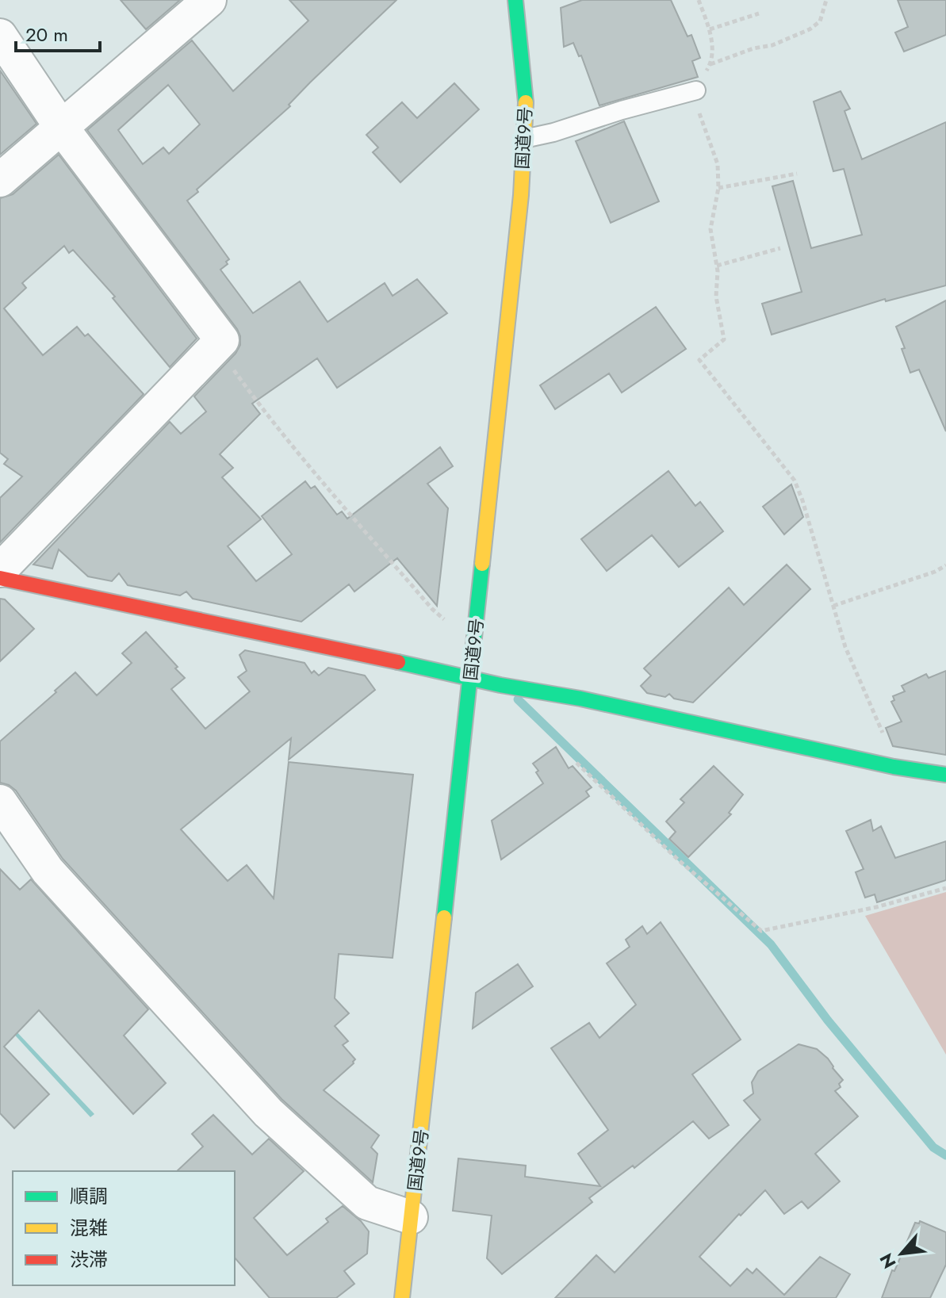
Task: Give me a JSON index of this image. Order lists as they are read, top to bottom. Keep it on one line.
{"streets":{"main road":["国道9号"]},"legend":["順調","混雑","渋滞"],"scale_bar":"20 m","north":"bottom left"}
